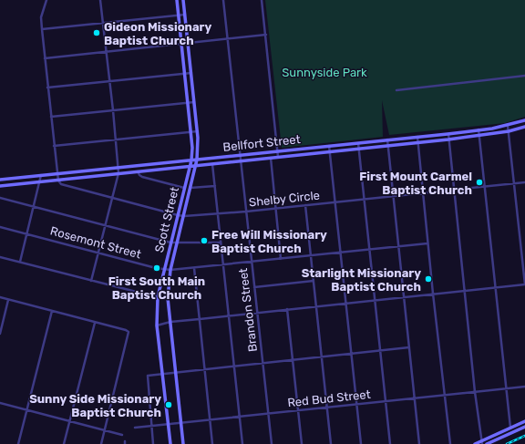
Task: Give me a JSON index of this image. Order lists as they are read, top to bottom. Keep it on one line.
{"streets":{"main road":["Bellfort Street","Scott Street"],"street":["Shelby Circle","Rosemont Street","Brandon Street","Red Bud Street"]},"crossings":[["Bellfort Street","Shelby Circle"],["Bellfort Street","Scott Street"],["Bellfort Street","Brandon Street"],["Shelby Circle","Scott Street"],["Shelby Circle","Brandon Street"],["Scott Street","Rosemont Street"],["Scott Street","Red Bud Street"],["Rosemont Street","Brandon Street"],["Brandon Street","Red Bud Street"]],"parks":["Sunnyside Park"],"places":["Gideon Missionary Baptist Church","First Mount Carmel Baptist Church","Free Will Missionary Baptist Church","First South Main Baptist Church","Starlight Missionary Baptist Church","Sunny Side Missionary Baptist Church"]}
